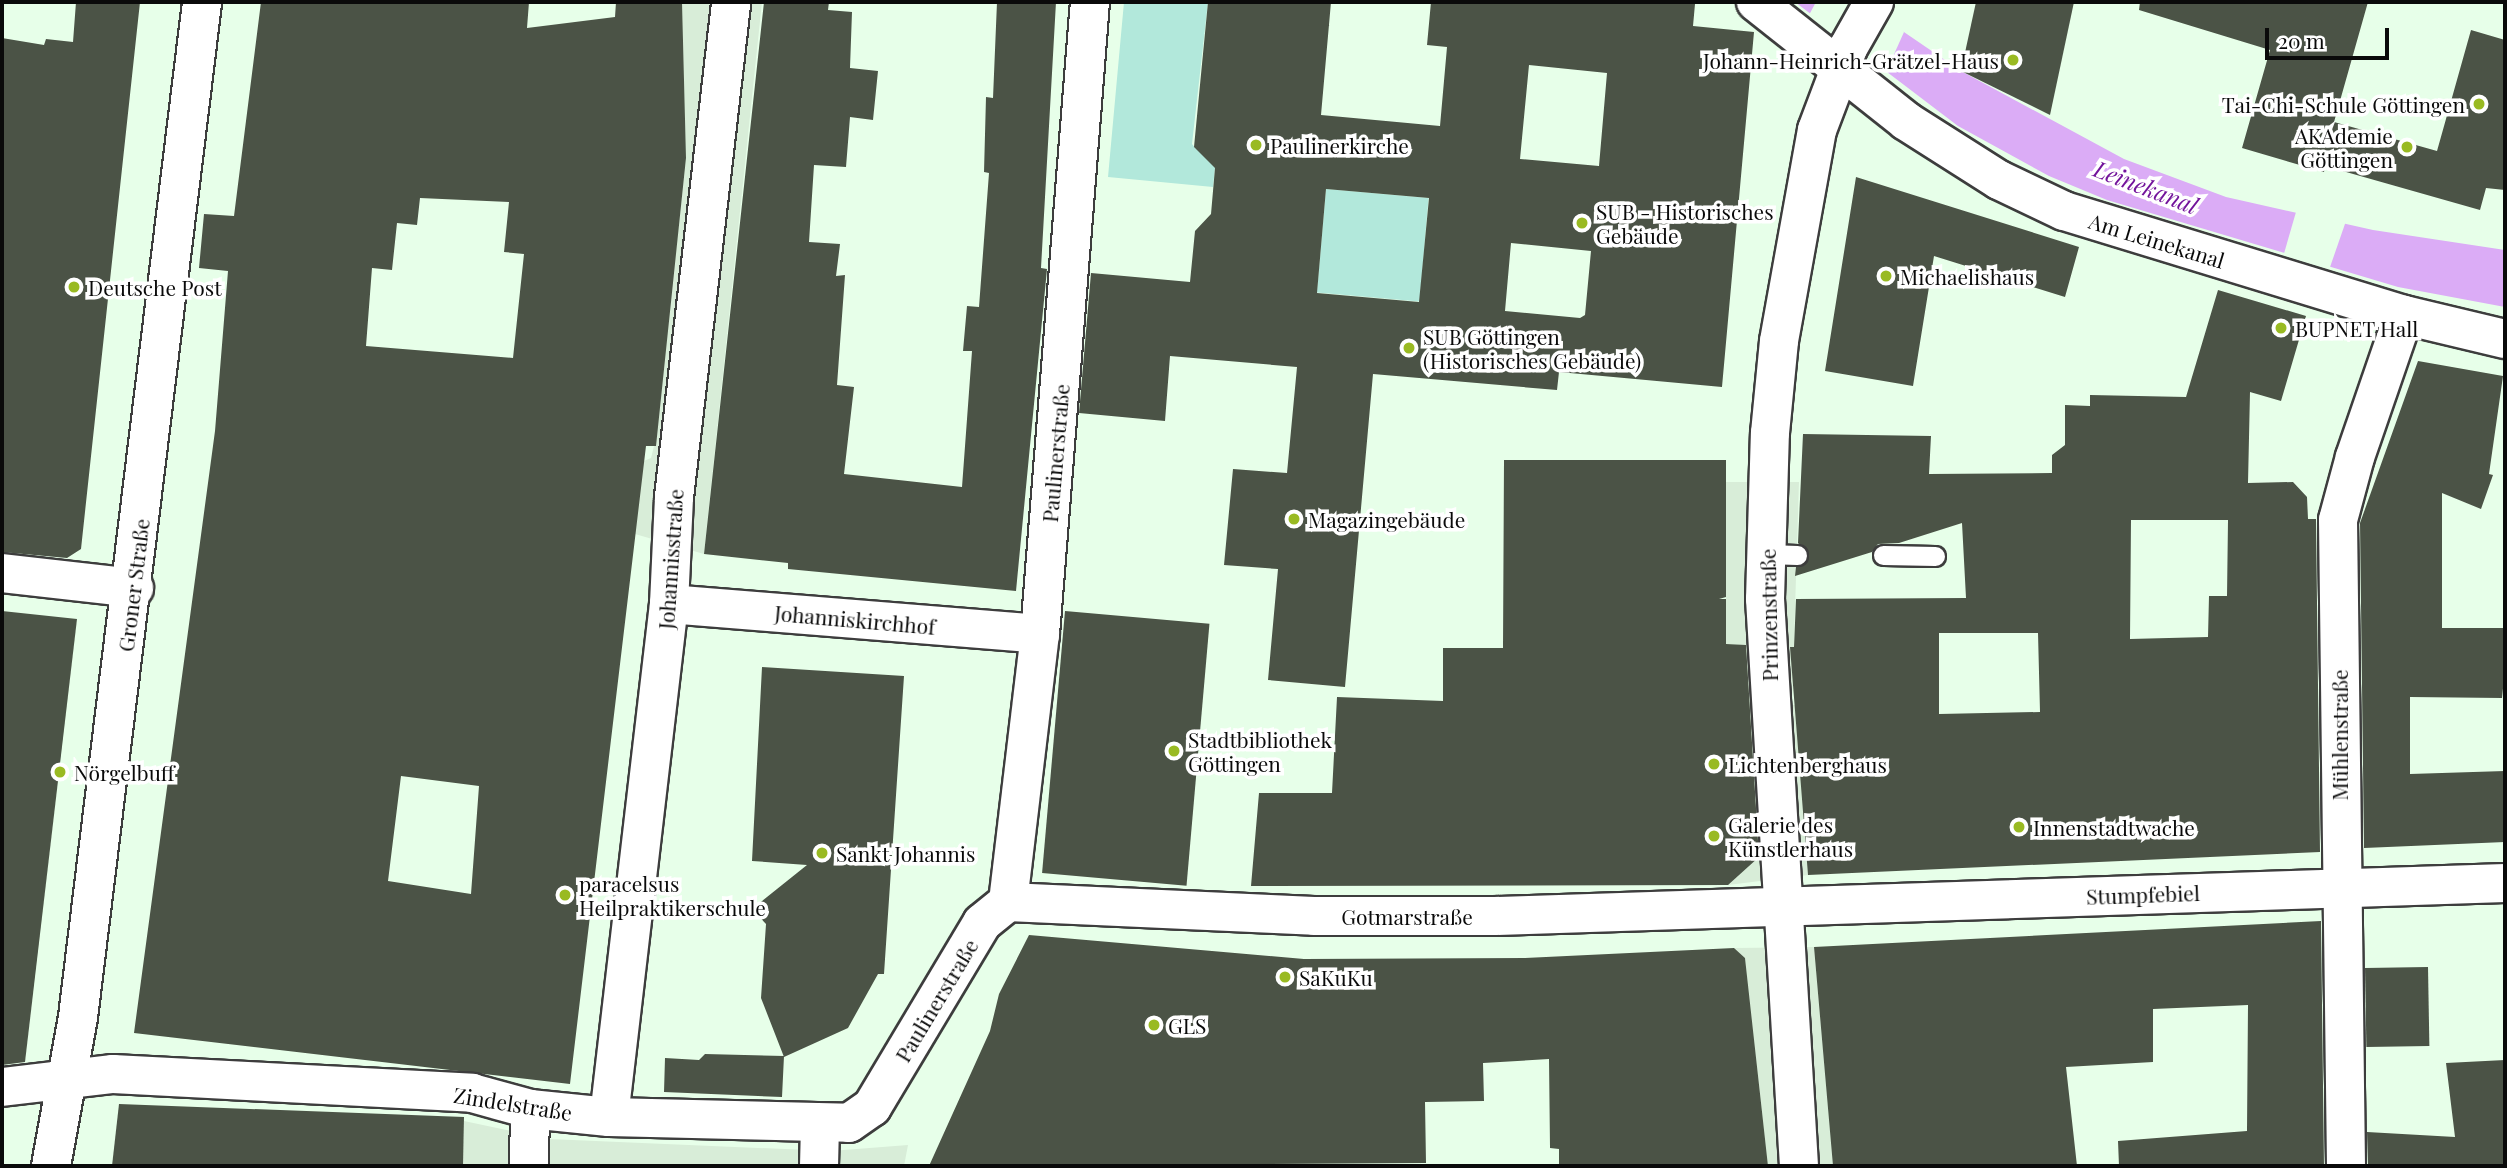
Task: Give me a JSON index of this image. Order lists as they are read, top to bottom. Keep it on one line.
{"streets":{"street":["Am Leinekanal","Paulinerstraße","Johannisstraße","Groner Straße","Prinzenstraße","Johanniskirchhof","Mühlenstraße","Stumpfebiel","Gotmarstraße","Zindelstraße"]},"crossings":[["Am Leinekanal","Prinzenstraße"],["Am Leinekanal","Mühlenstraße"],["Paulinerstraße","Johanniskirchhof"],["Paulinerstraße","Gotmarstraße"],["Paulinerstraße","Zindelstraße"],["Johannisstraße","Johanniskirchhof"],["Johannisstraße","Zindelstraße"],["Groner Straße","Zindelstraße"],["Prinzenstraße","Stumpfebiel"],["Prinzenstraße","Gotmarstraße"],["Mühlenstraße","Stumpfebiel"],["Stumpfebiel","Gotmarstraße"]],"water":["Leinekanal"],"places":["Johann-Heinrich-Grätzel-Haus","Tai-Chi-Schule Göttingen","Paulinerkirche","AKAdemie Göttingen","SUB - Historisches Gebäude","Michaelishaus","Deutsche Post","BUPNET Hall","SUB Göttingen (Historisches Gebäude)","Magazingebäude","Stadtbibliothek Göttingen","Lichtenberghaus","Nörgelbuff","Innenstadtwache","Galerie des Künstlerhaus","Sankt Johannis","paracelsus Heilpraktikerschule","SaKuKu","GLS"],"scale_bar":"20 m"}
